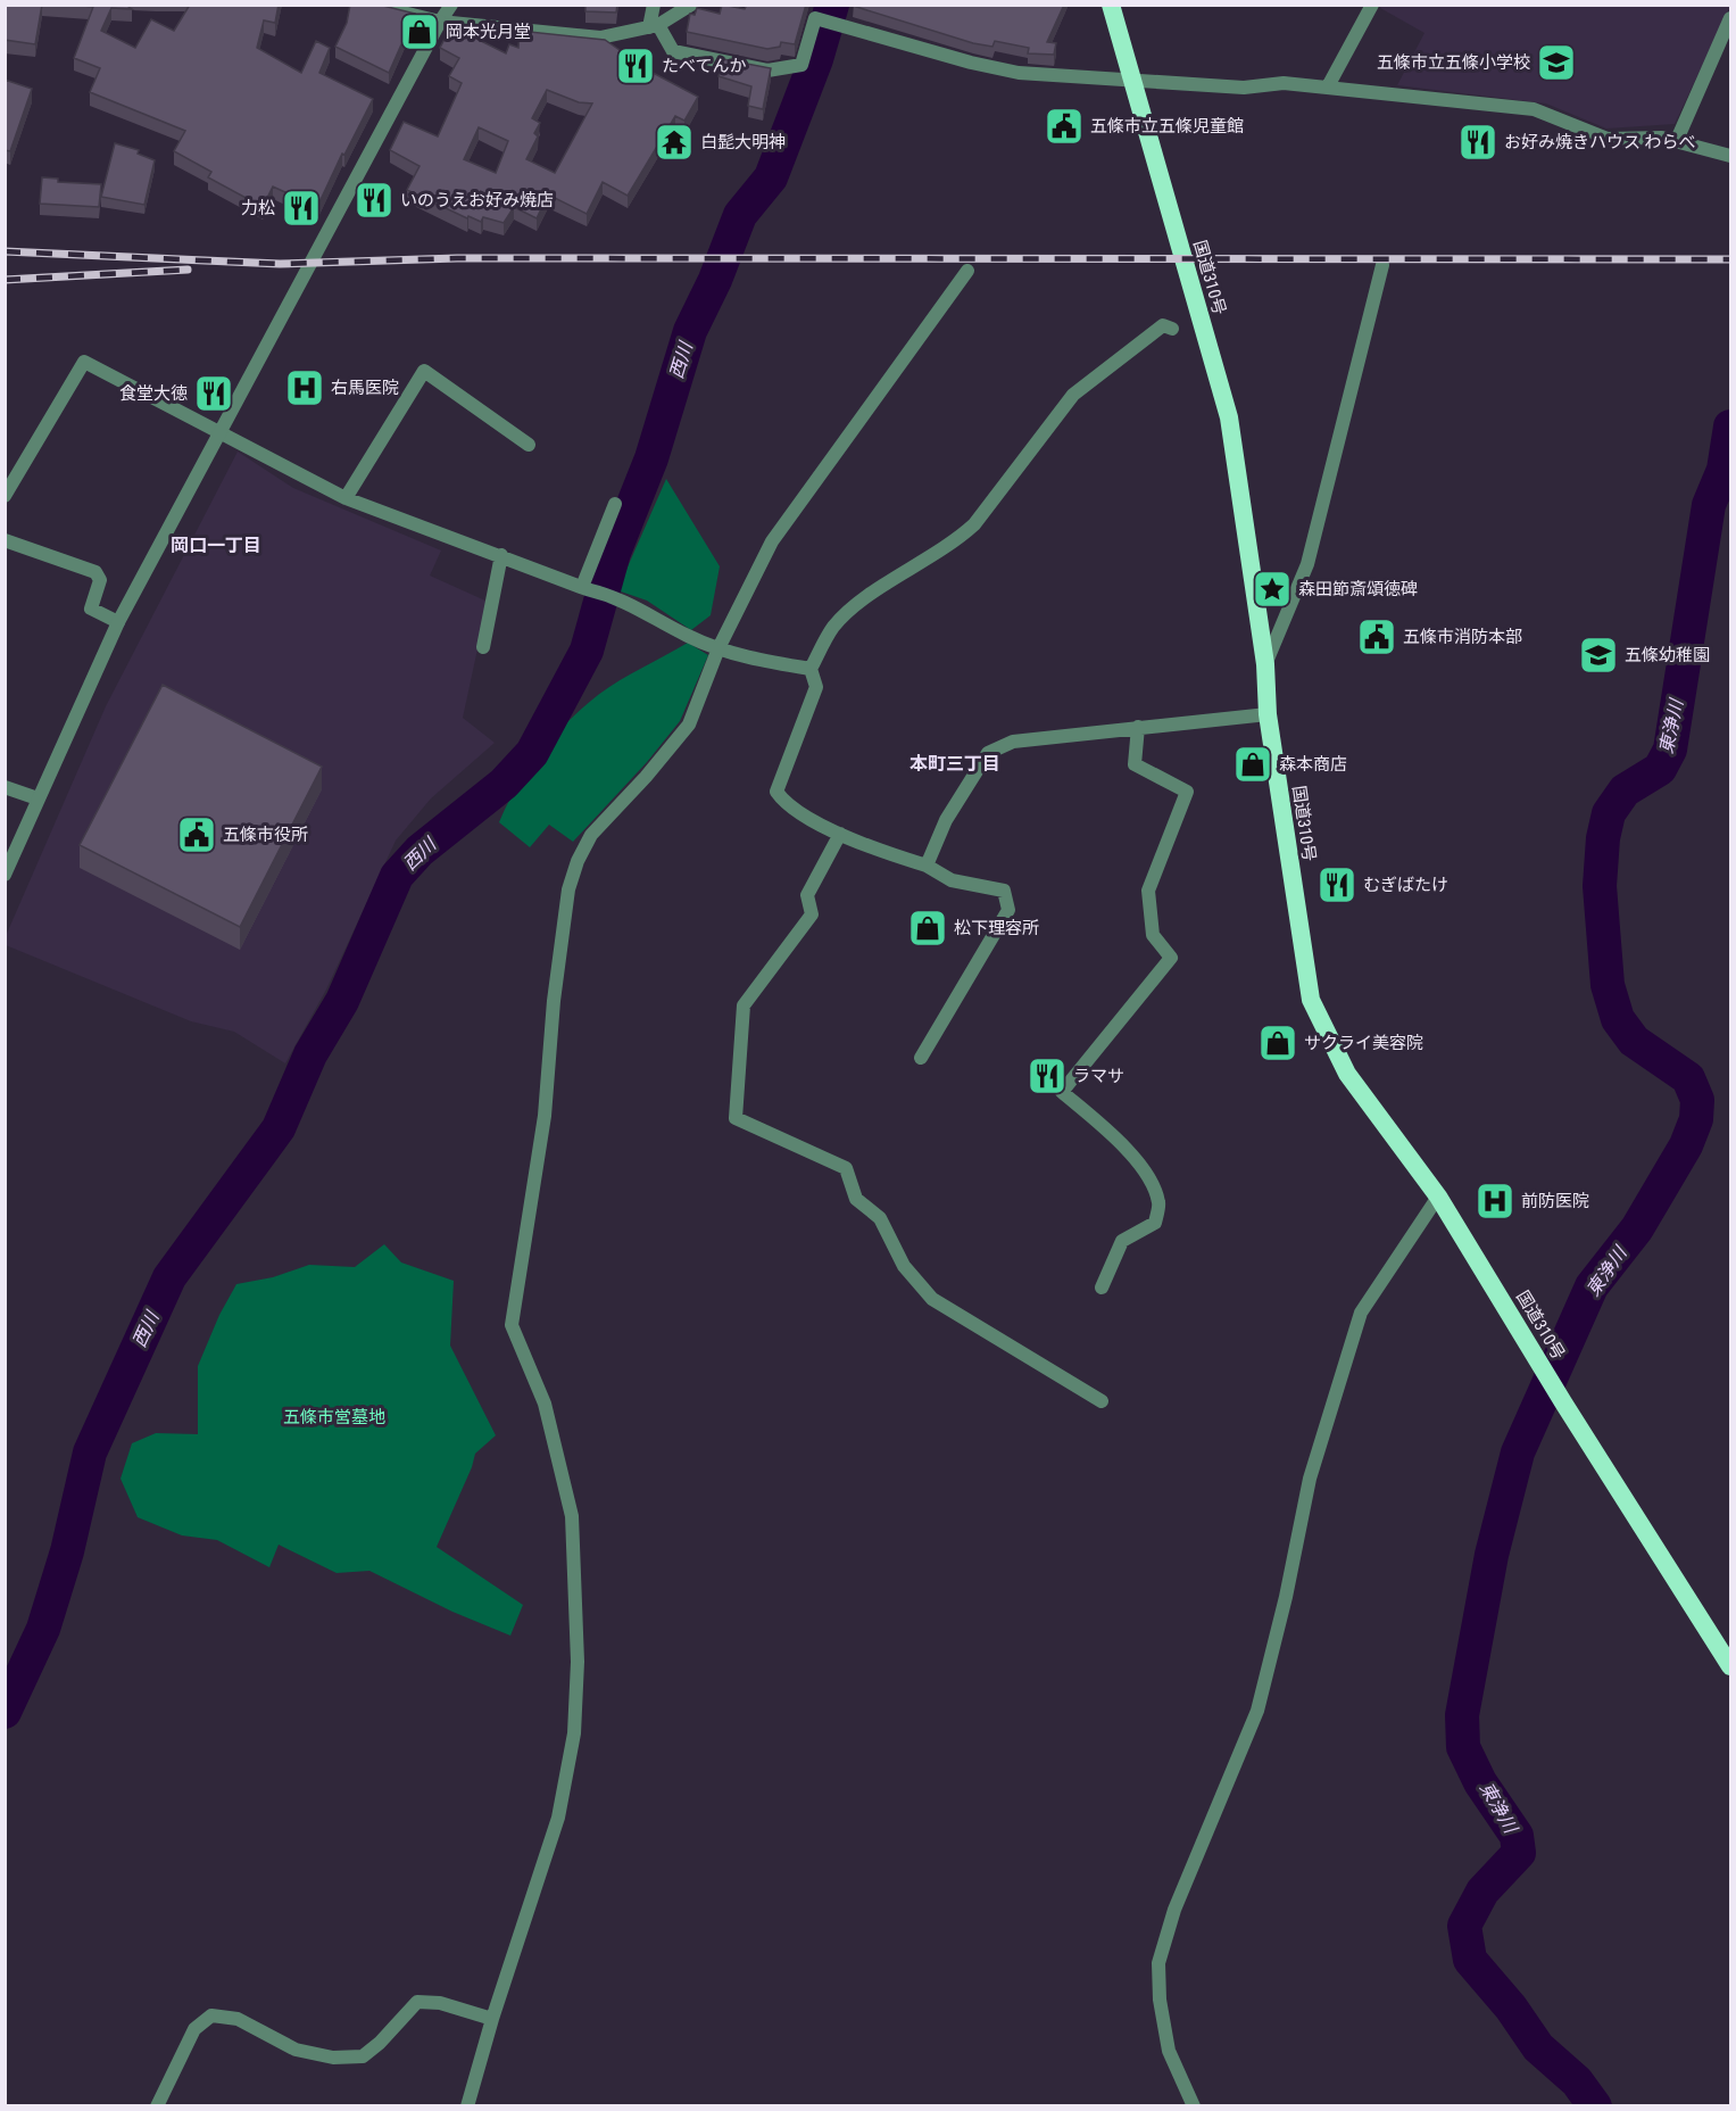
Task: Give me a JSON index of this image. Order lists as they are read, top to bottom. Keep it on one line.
{"streets":{"highway":["国道310号"]},"districts":["岡口一丁目","本町三丁目"],"water":["西川","東浄川"],"parks":["五條市営墓地"],"places":{"shop":["岡本光月堂","森本商店","松下理容所","サクライ美容院"],"school or university":["五條市立五條小学校","五條幼稚園"],"restaurant":["たべてんか","お好み焼きハウス わらべ","いのうえお好み焼店","力松","食堂大徳","むぎばたけ","ラマサ"],"public building":["五條市立五條児童館","五條市消防本部","五條市役所"],"temple":["白髭大明神"],"hospital":["右馬医院","前防医院"],"place":["森田節斎頌徳碑"]}}
